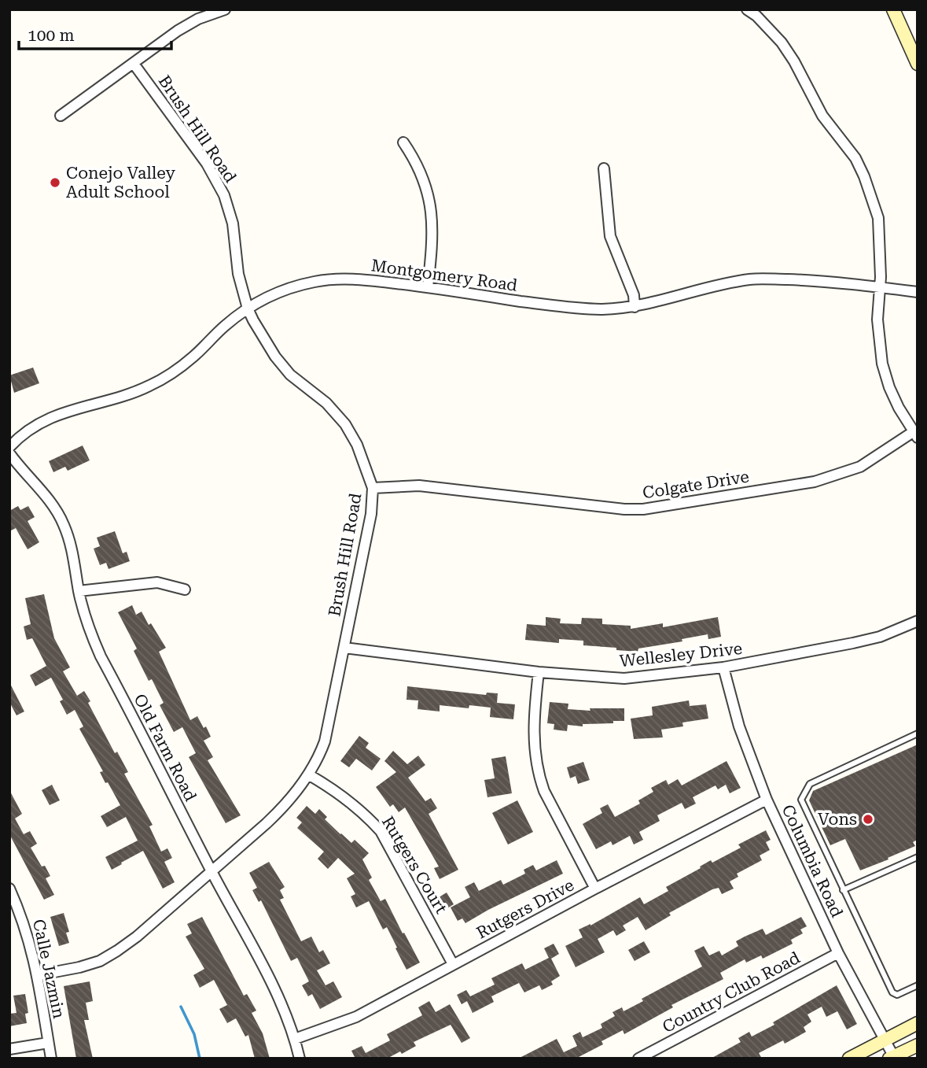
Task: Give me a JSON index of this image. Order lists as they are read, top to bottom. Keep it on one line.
{"streets":{"street":["Brush Hill Road","Montgomery Road","Colgate Drive","Wellesley Drive","Old Farm Road","Columbia Road","Rutgers Court","Rutgers Drive","Calle Jazmin","Country Club Road"]},"crossings":[["Brush Hill Road","Montgomery Road"],["Brush Hill Road","Colgate Drive"],["Brush Hill Road","Wellesley Drive"],["Brush Hill Road","Old Farm Road"],["Brush Hill Road","Rutgers Court"],["Brush Hill Road","Calle Jazmin"],["Wellesley Drive","Columbia Road"],["Old Farm Road","Rutgers Drive"],["Columbia Road","Rutgers Drive"],["Columbia Road","Country Club Road"],["Rutgers Court","Rutgers Drive"]],"places":["Conejo Valley Adult School","Vons"],"scale_bar":"100 m"}
